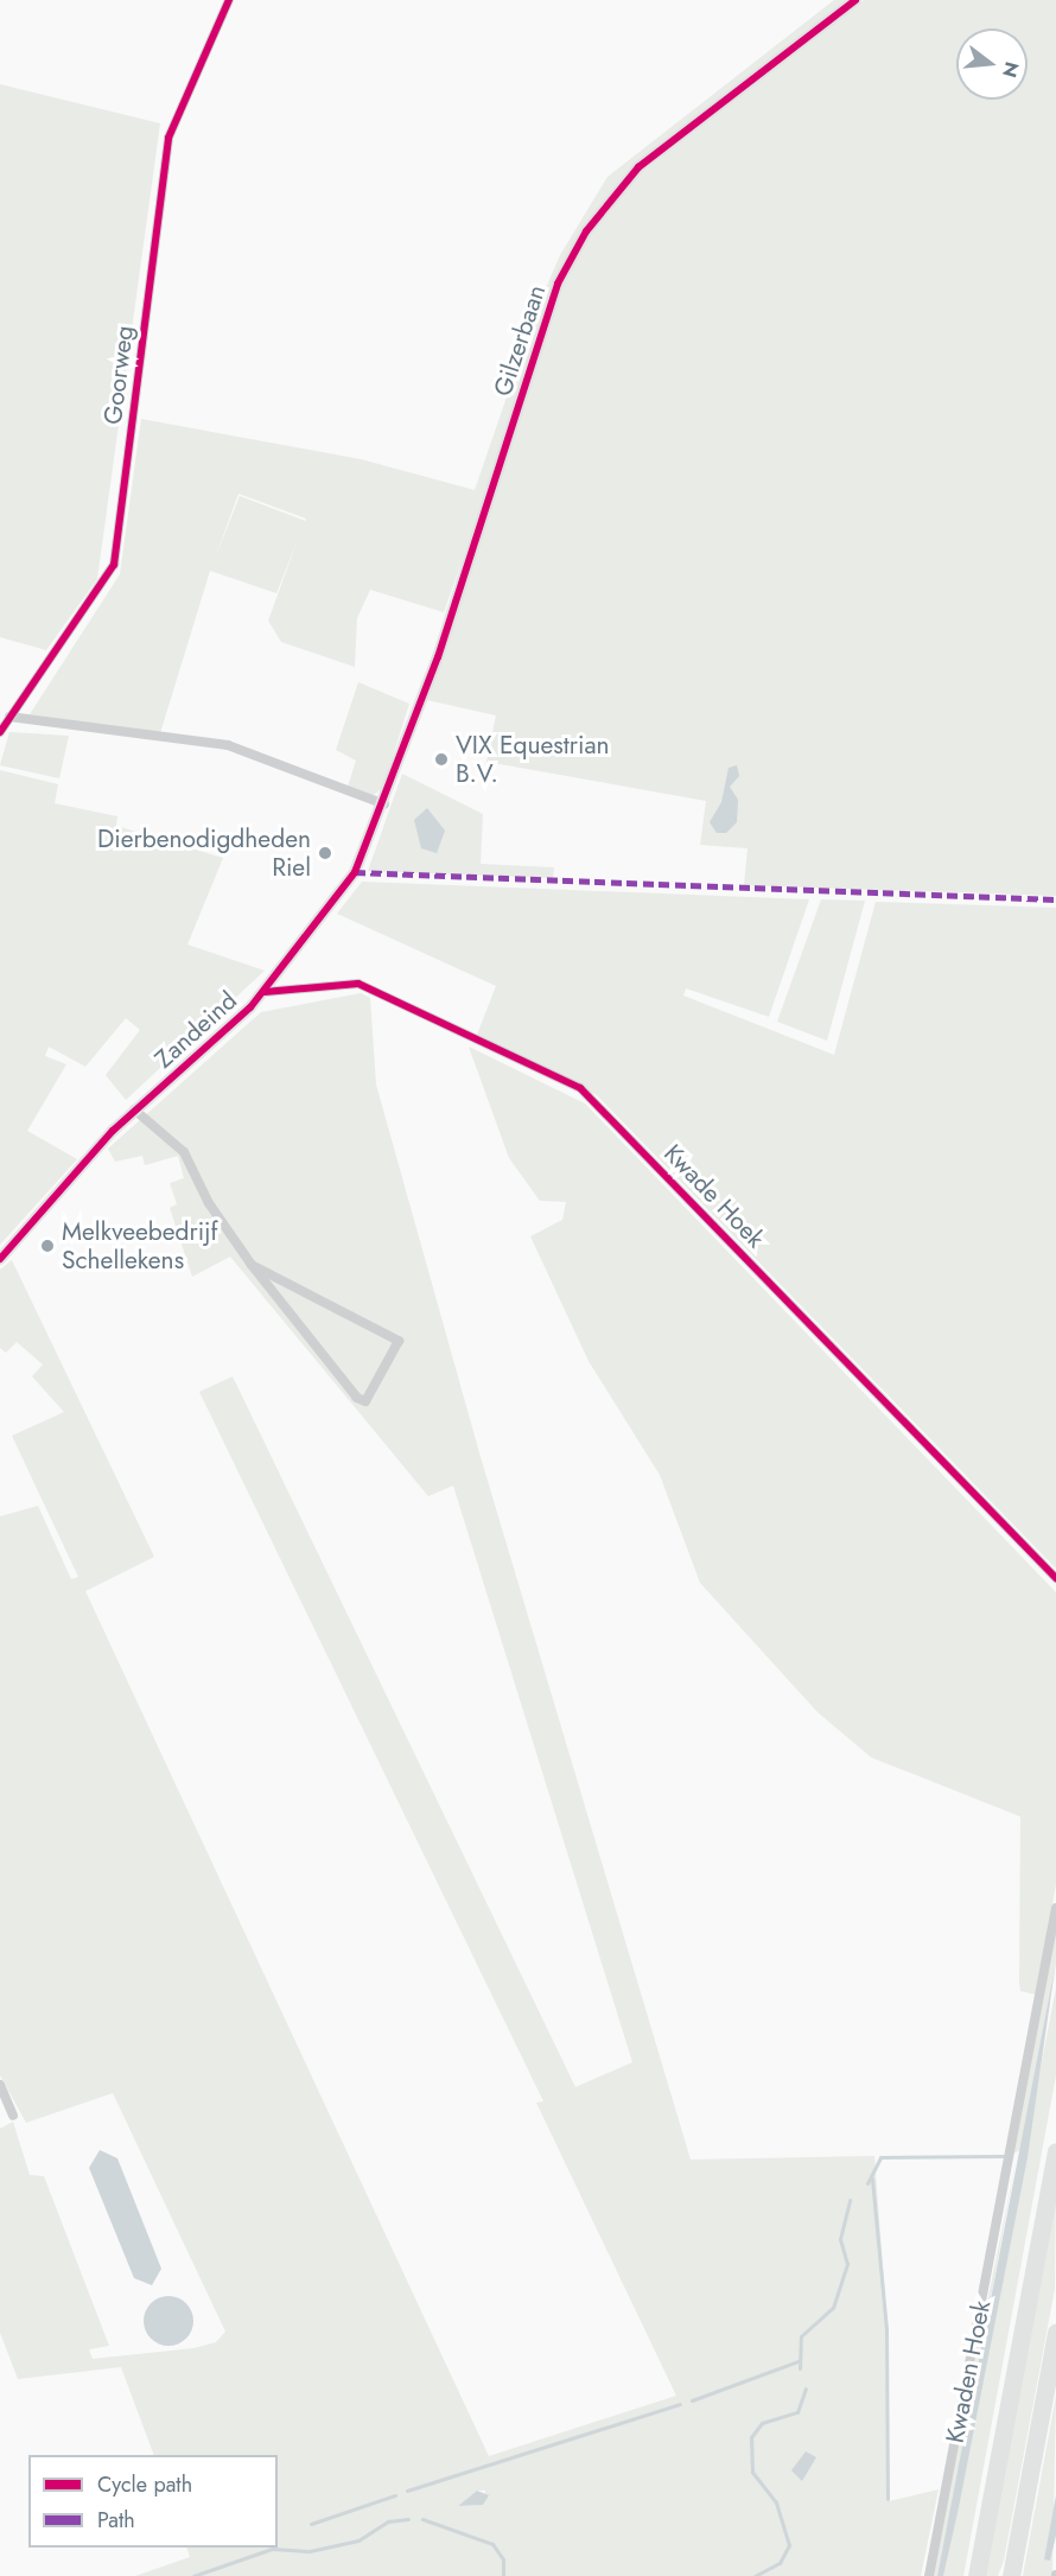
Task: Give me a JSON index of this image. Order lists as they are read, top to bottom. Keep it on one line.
{"streets":{"street":["Gilzerbaan","Goorweg","Zandeind","Kwade Hoek","Kwaden Hoek"]},"crossings":[["Gilzerbaan","Zandeind"],["Zandeind","Kwade Hoek"]],"places":["VIX Equestrian B.V.","Dierbenodigdheden Riel","Melkveebedrijf Schellekens"],"legend":["Cycle path","Path"],"north":"right"}
